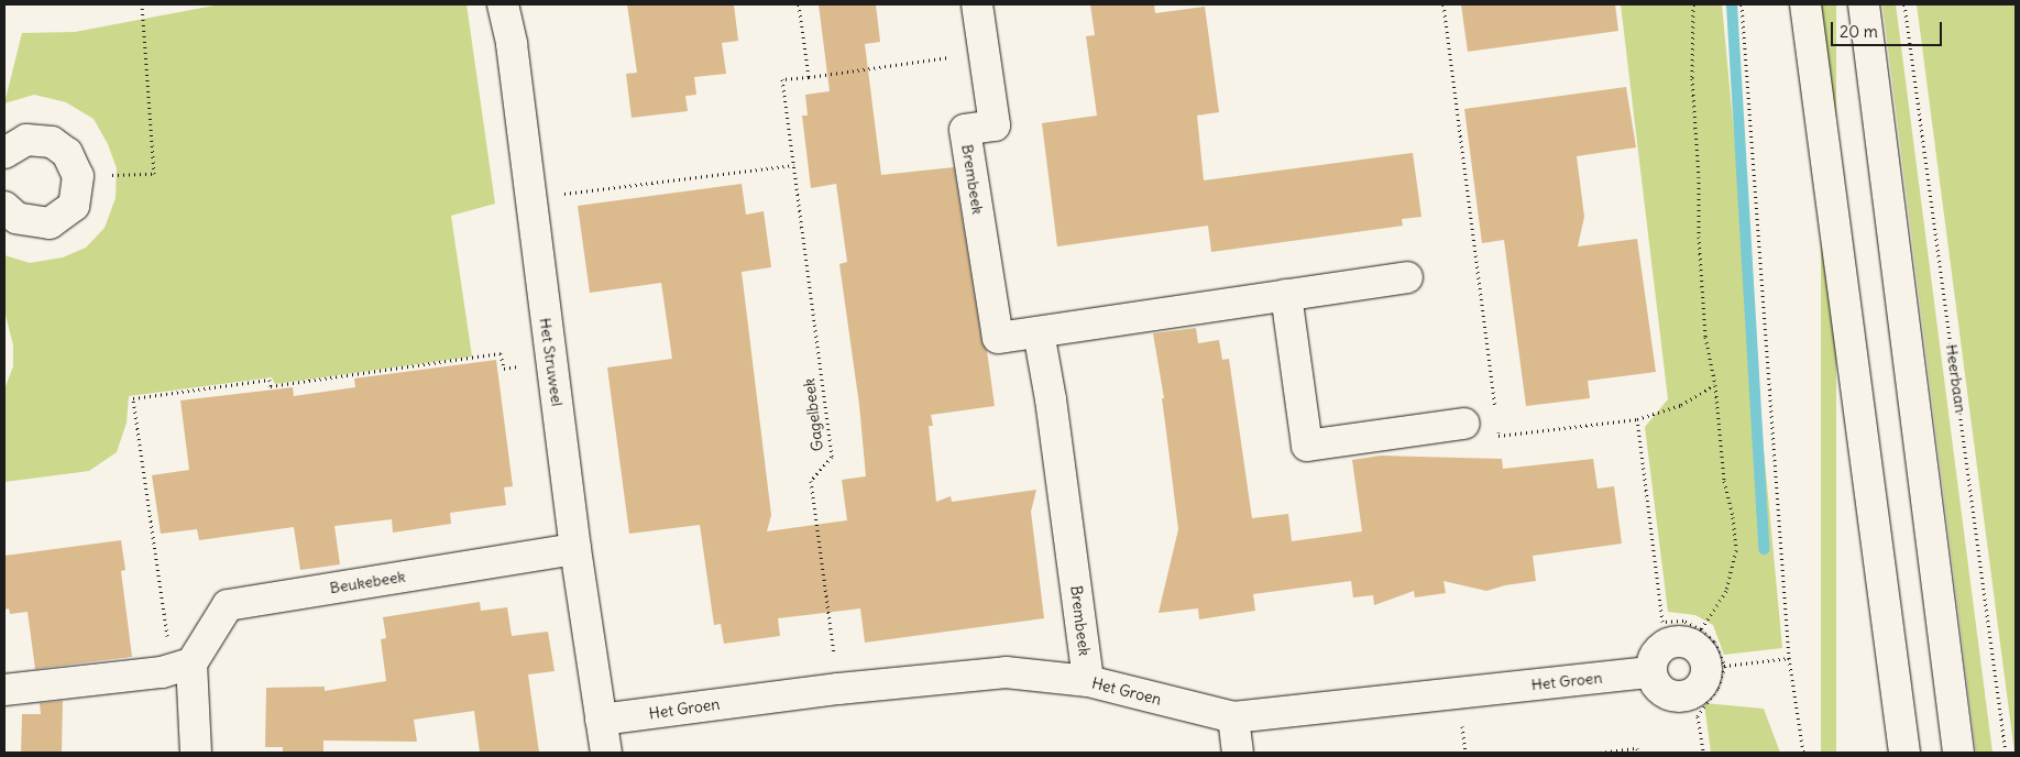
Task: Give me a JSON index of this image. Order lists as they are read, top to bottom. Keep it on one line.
{"streets":{"street":["Brembeek","Het Struweel","Beukebeek","Het Groen"],"path":["Heerbaan","Gagelbeek"]},"crossings":[["Brembeek","Het Groen"],["Het Struweel","Beukebeek"],["Het Struweel","Het Groen"],["Gagelbeek","Het Groen"]],"scale_bar":"20 m"}
